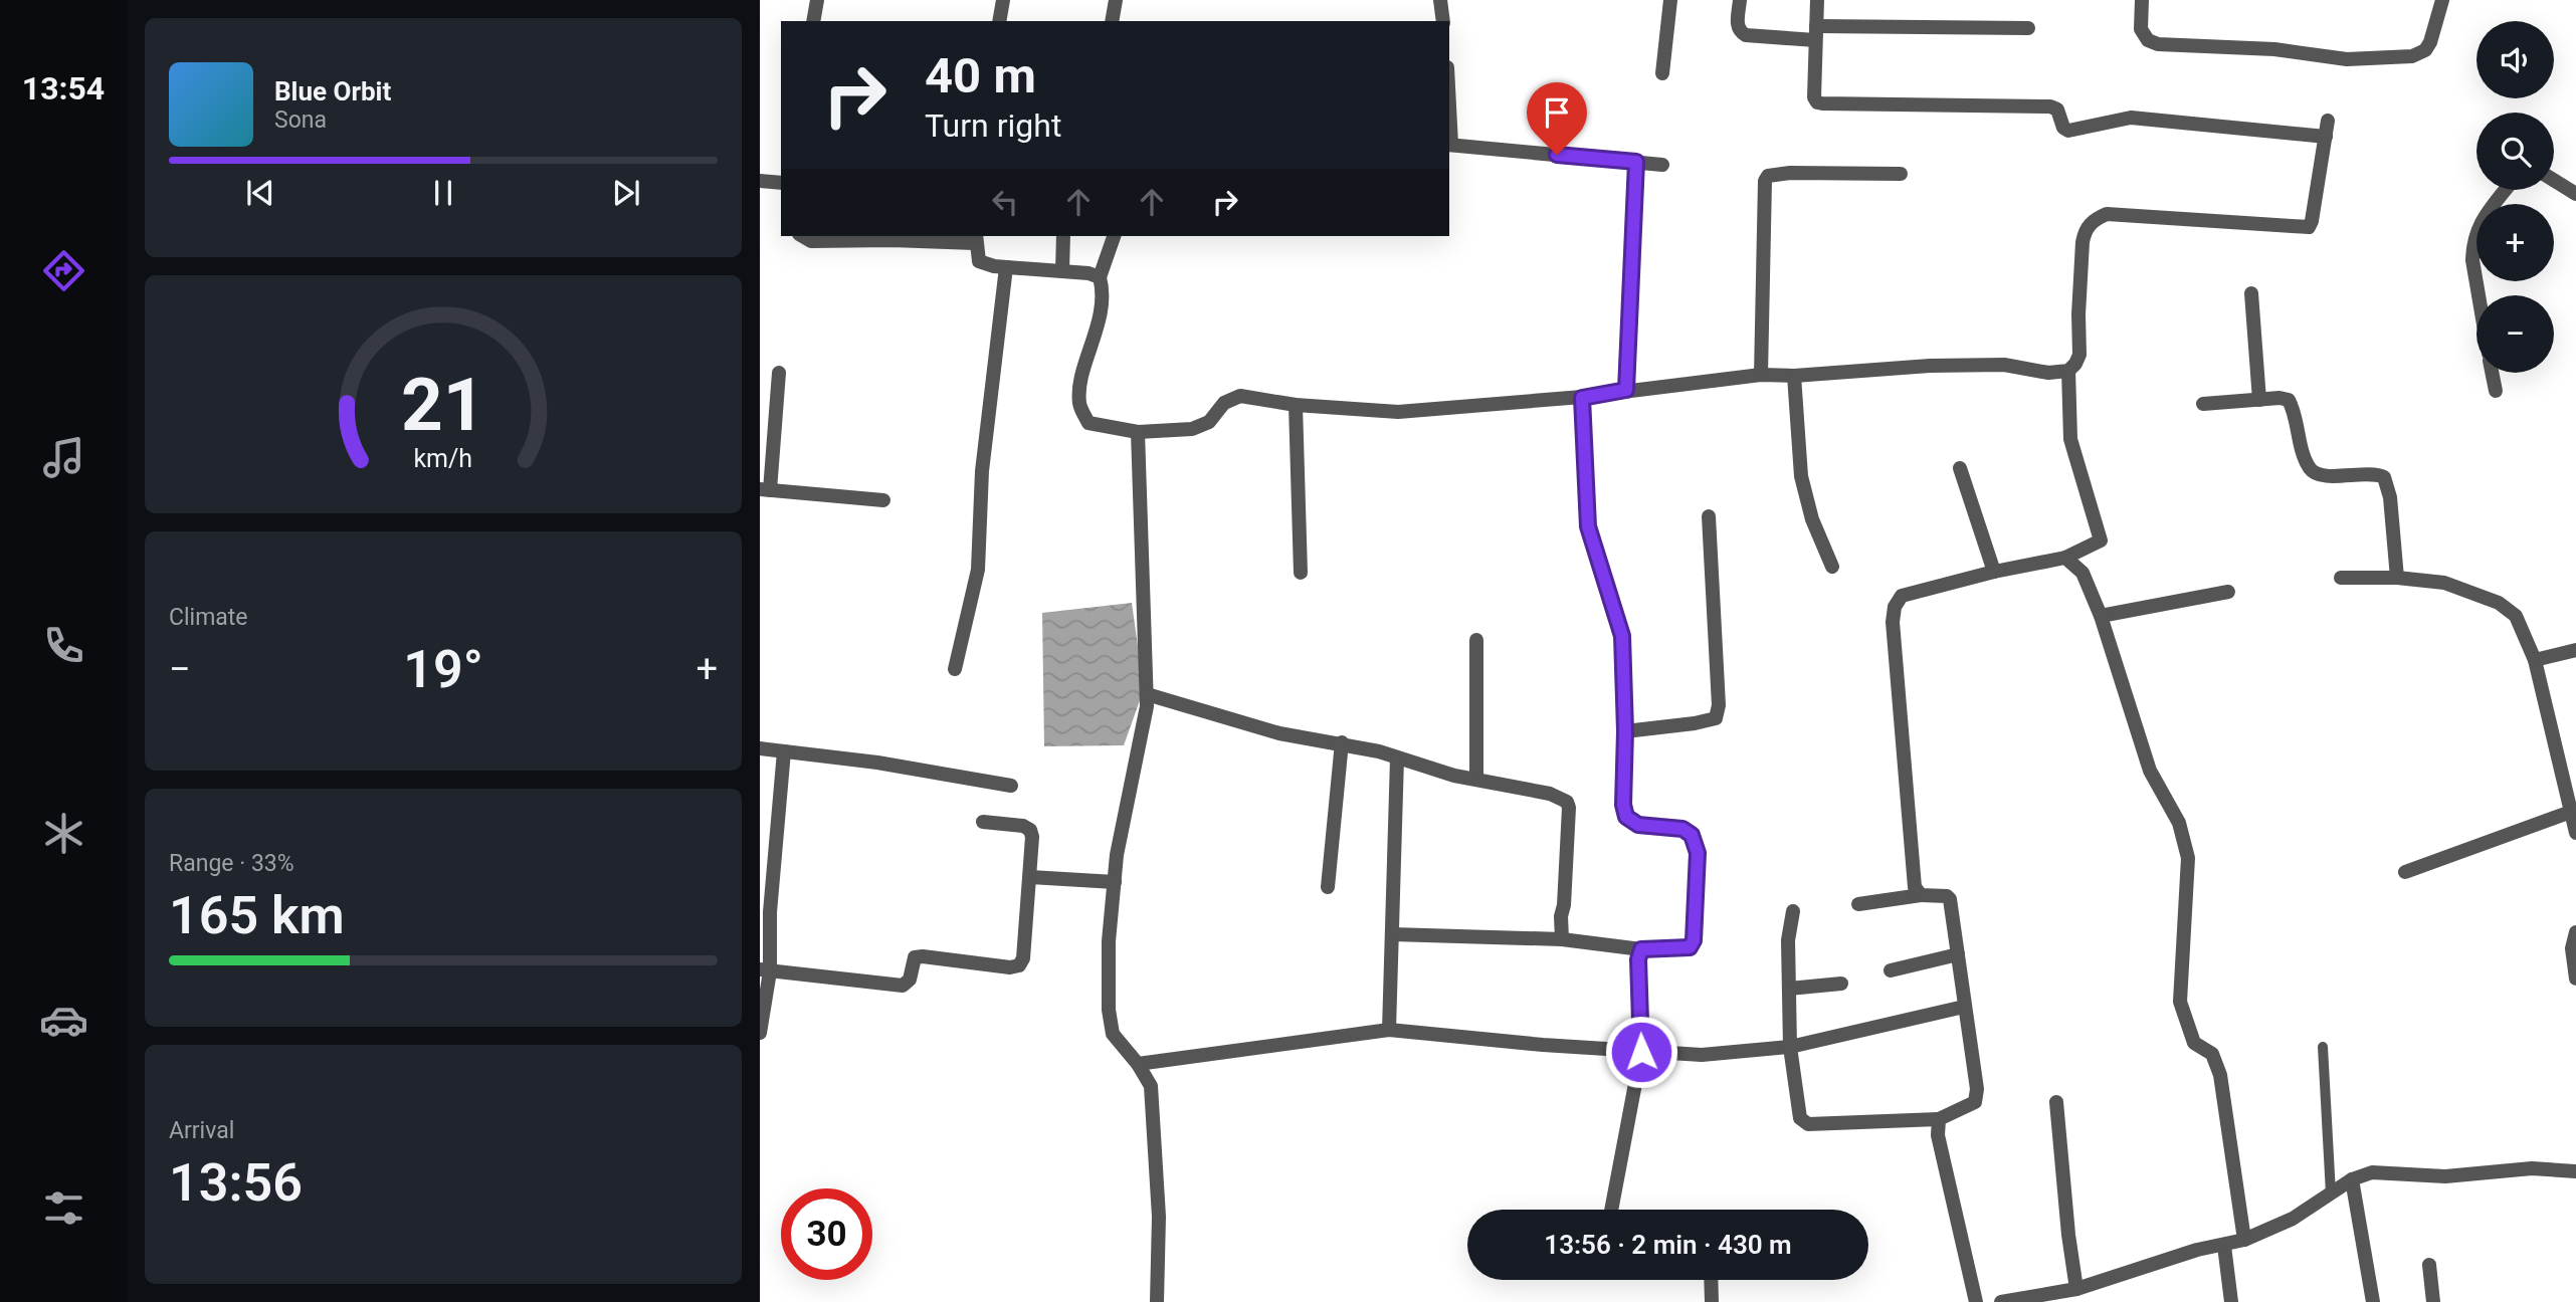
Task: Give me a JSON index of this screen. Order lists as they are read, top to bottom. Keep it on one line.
{"page":{"tabs":"13:54","map_buttons":["+","−"],"turn":["40 m","Turn right"],"song":["Blue Orbit","Sona"],"tile":["Climate",["Range · 33%","165 km"],["Arrival","13:56"]],"heat":["−","19°","+"],"limit":"30","trip":"13:56 · 2 min · 430 m","gauge":["21","km/h"]}}
